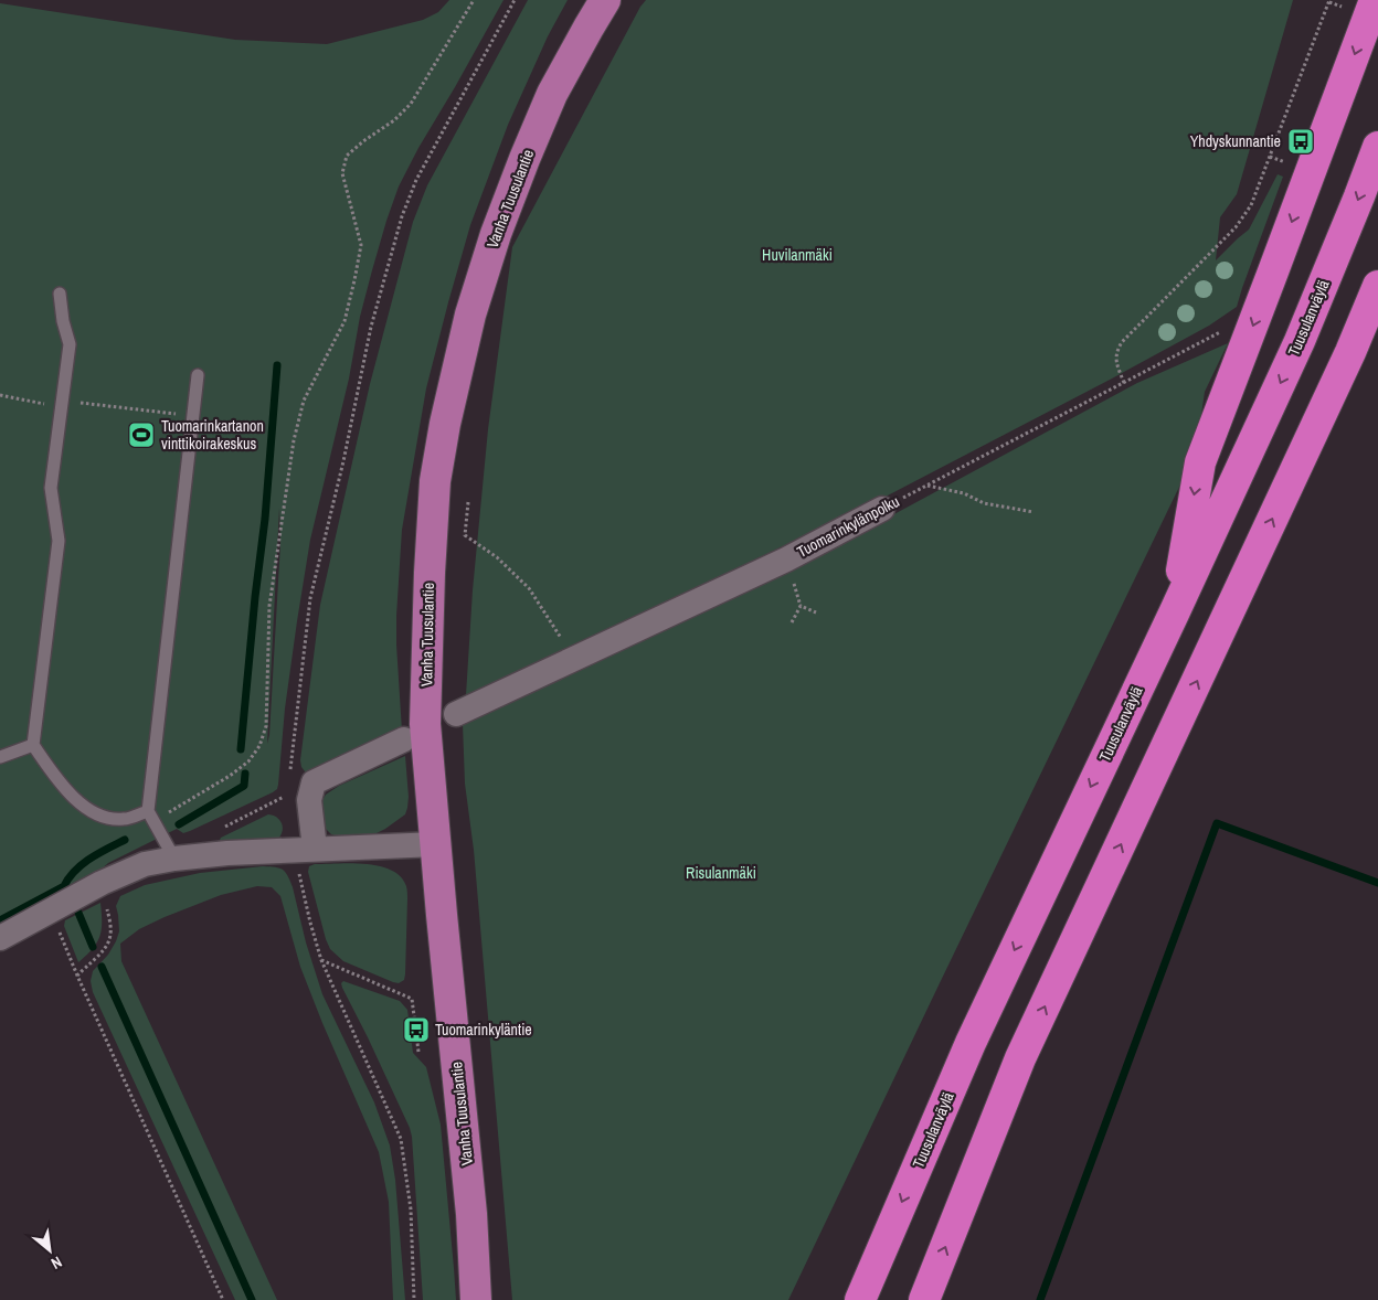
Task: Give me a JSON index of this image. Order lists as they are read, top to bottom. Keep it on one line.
{"streets":{"highway":["Tuusulanväylä"],"main road":["Vanha Tuusulantie"],"street":["Tuomarinkylänpolku"]},"parks":["Huvilanmäki","Risulanmäki"],"places":{"bus stop":["Yhdyskunnantie","Tuomarinkyläntie"],"sports":["Tuomarinkartanon vinttikoirakeskus"]},"north":"bottom right"}
